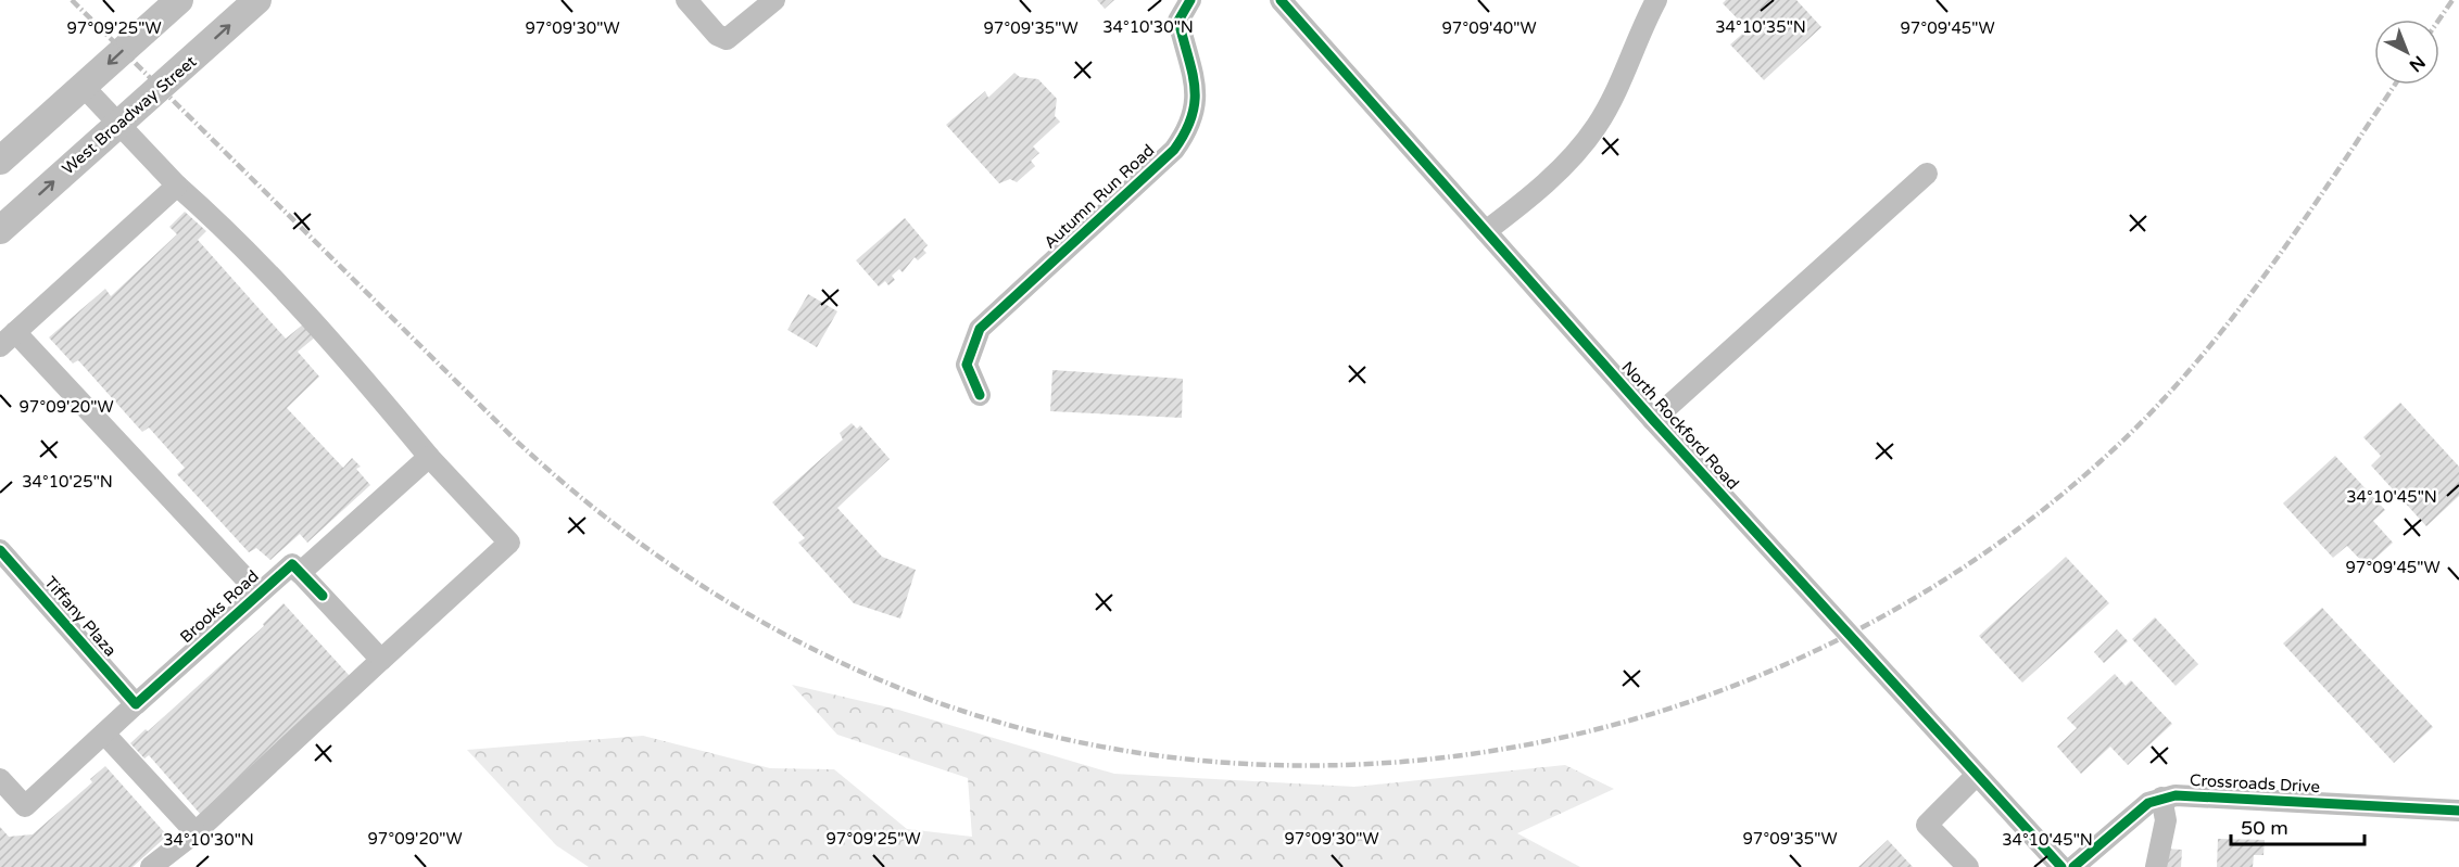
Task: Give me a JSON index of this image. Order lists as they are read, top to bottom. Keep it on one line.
{"streets":{"main road":["West Broadway Street"],"street":["Autumn Run Road","North Rockford Road","Brooks Road","Tiffany Plaza","Crossroads Drive"]},"crossings":[["Brooks Road","Tiffany Plaza"]],"scale_bar":"50 m","north":"bottom right","coordinates":["34°10'30\"N","34°10'35\"N","97°09'25\"W","97°09'30\"W","97°09'35\"W","97°09'40\"W","97°09'45\"W","97°09'20\"W","34°10'25\"N","34°10'45\"N"]}
